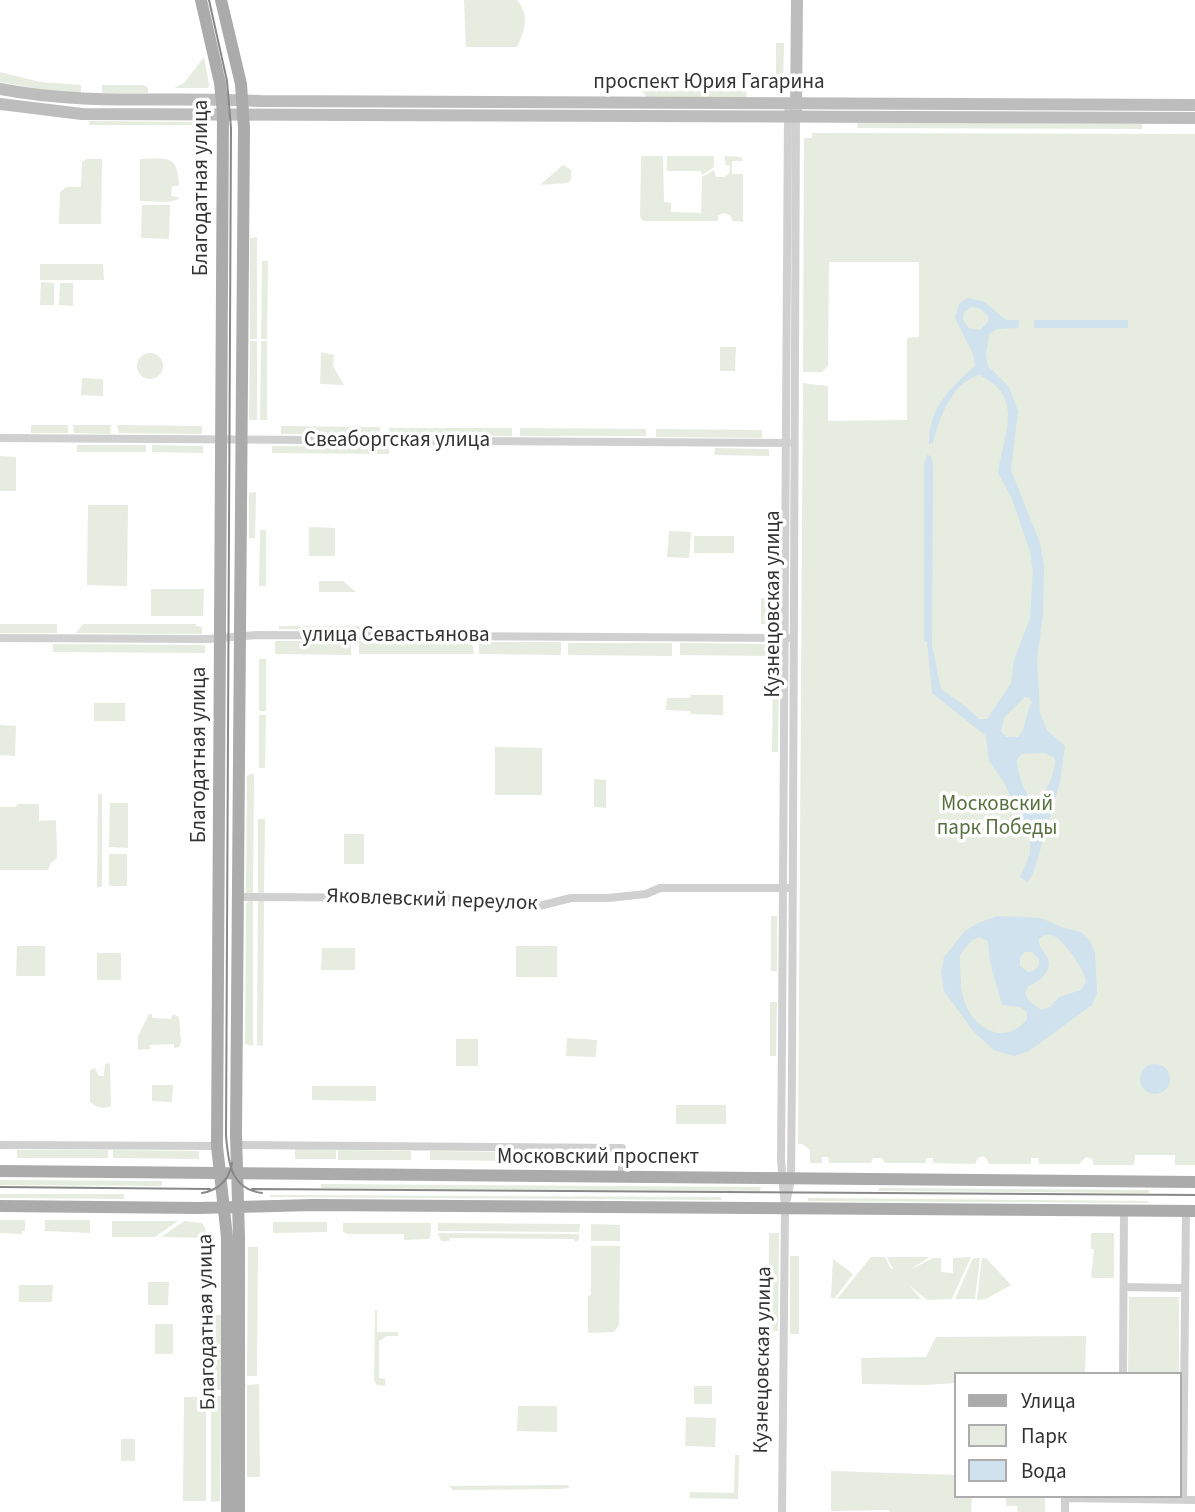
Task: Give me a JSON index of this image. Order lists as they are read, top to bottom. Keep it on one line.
{"streets":{"main road":["проспект Юрия Гагарина","Благодатная улица","Кузнецовская улица","Московский проспект"],"street":["Свеаборгская улица","улица Севастьянова","Яковлевский переулок"]},"crossings":[["проспект Юрия Гагарина","Благодатная улица"],["проспект Юрия Гагарина","Кузнецовская улица"],["Благодатная улица","Свеаборгская улица"],["Благодатная улица","улица Севастьянова"],["Благодатная улица","Яковлевский переулок"],["Благодатная улица","Московский проспект"],["Свеаборгская улица","Кузнецовская улица"],["Кузнецовская улица","улица Севастьянова"],["Кузнецовская улица","Яковлевский переулок"],["Кузнецовская улица","Московский проспект"]],"parks":["Московский парк Победы"],"legend":["Улица","Парк","Вода"]}
